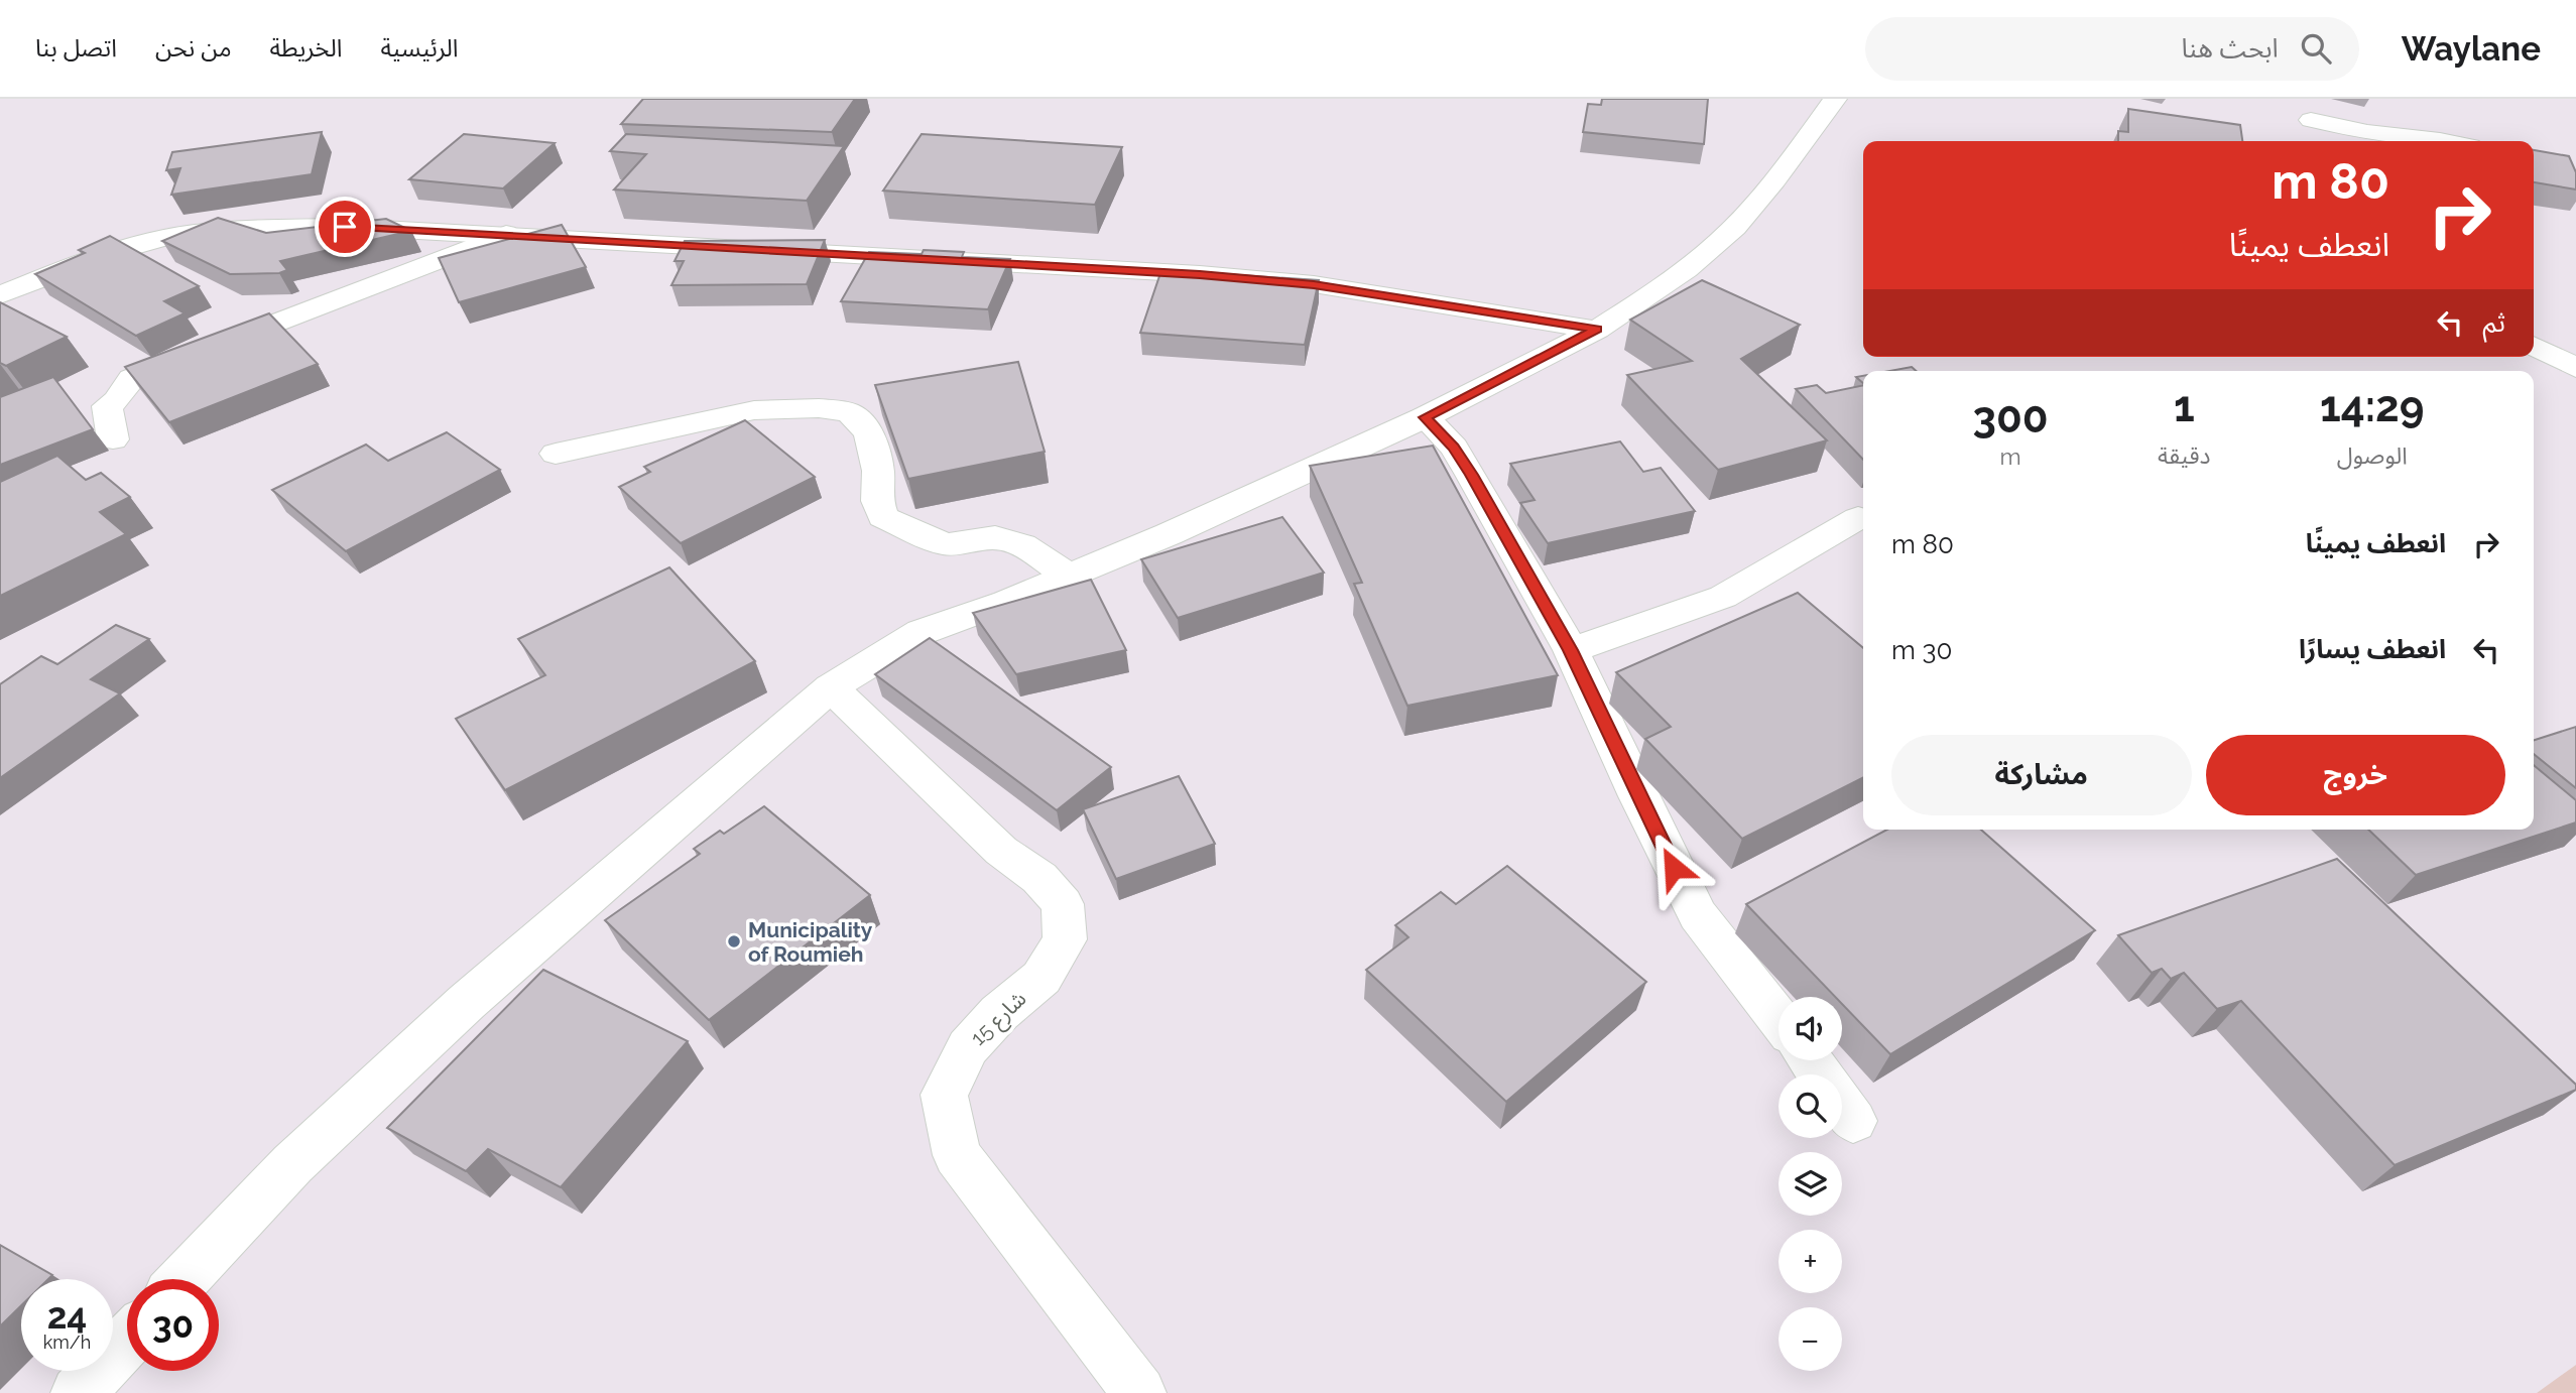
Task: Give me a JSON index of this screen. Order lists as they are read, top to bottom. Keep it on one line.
{"streets":{"street":["شارع 15"]},"places":["Municipality of Roumieh"],"page":{"header":"Waylane","search":"ابحث هنا","nav":["الرئيسية","الخريطة","من نحن","اتصل بنا"],"turn":["80 m","انعطف يمينًا"],"then":"ثم","eta":["14:29","الوصول","1","دقيقة","300","m"],"list":[{"name":"انعطف يمينًا","value":"80 m"},{"name":"انعطف يسارًا","value":"30 m"}],"buttons":["خروج","مشاركة"],"map_buttons":["+","−"],"speed":"24 km/h","limit":"30"}}
